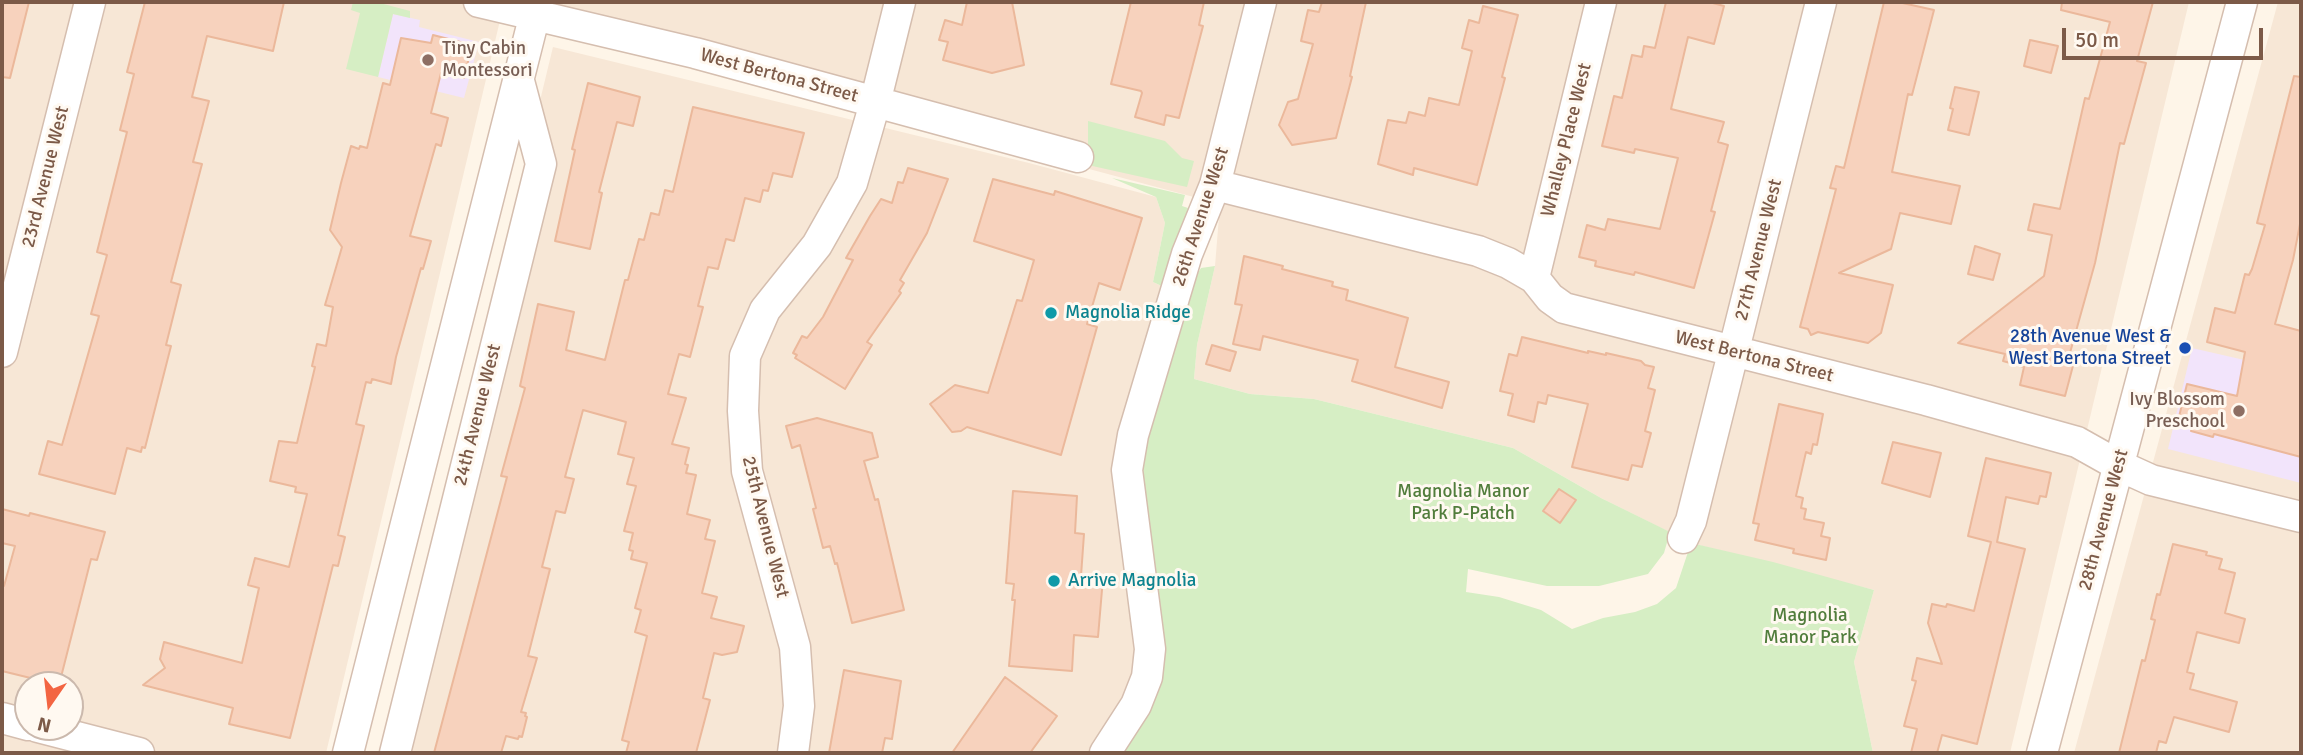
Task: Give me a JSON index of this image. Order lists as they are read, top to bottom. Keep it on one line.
{"streets":{"street":["West Bertona Street","Whalley Place West","23rd Avenue West","26th Avenue West","27th Avenue West","24th Avenue West","28th Avenue West","25th Avenue West"]},"crossings":[["West Bertona Street","Whalley Place West"],["West Bertona Street","26th Avenue West"],["West Bertona Street","27th Avenue West"],["West Bertona Street","24th Avenue West"],["West Bertona Street","28th Avenue West"],["West Bertona Street","25th Avenue West"]],"parks":["Magnolia Manor Park P-Patch","Magnolia Manor Park"],"places":["Tiny Cabin Montessori","Magnolia Ridge","28th Avenue West & West Bertona Street","Ivy Blossom Preschool","Arrive Magnolia"],"scale_bar":"50 m","north":"bottom"}
